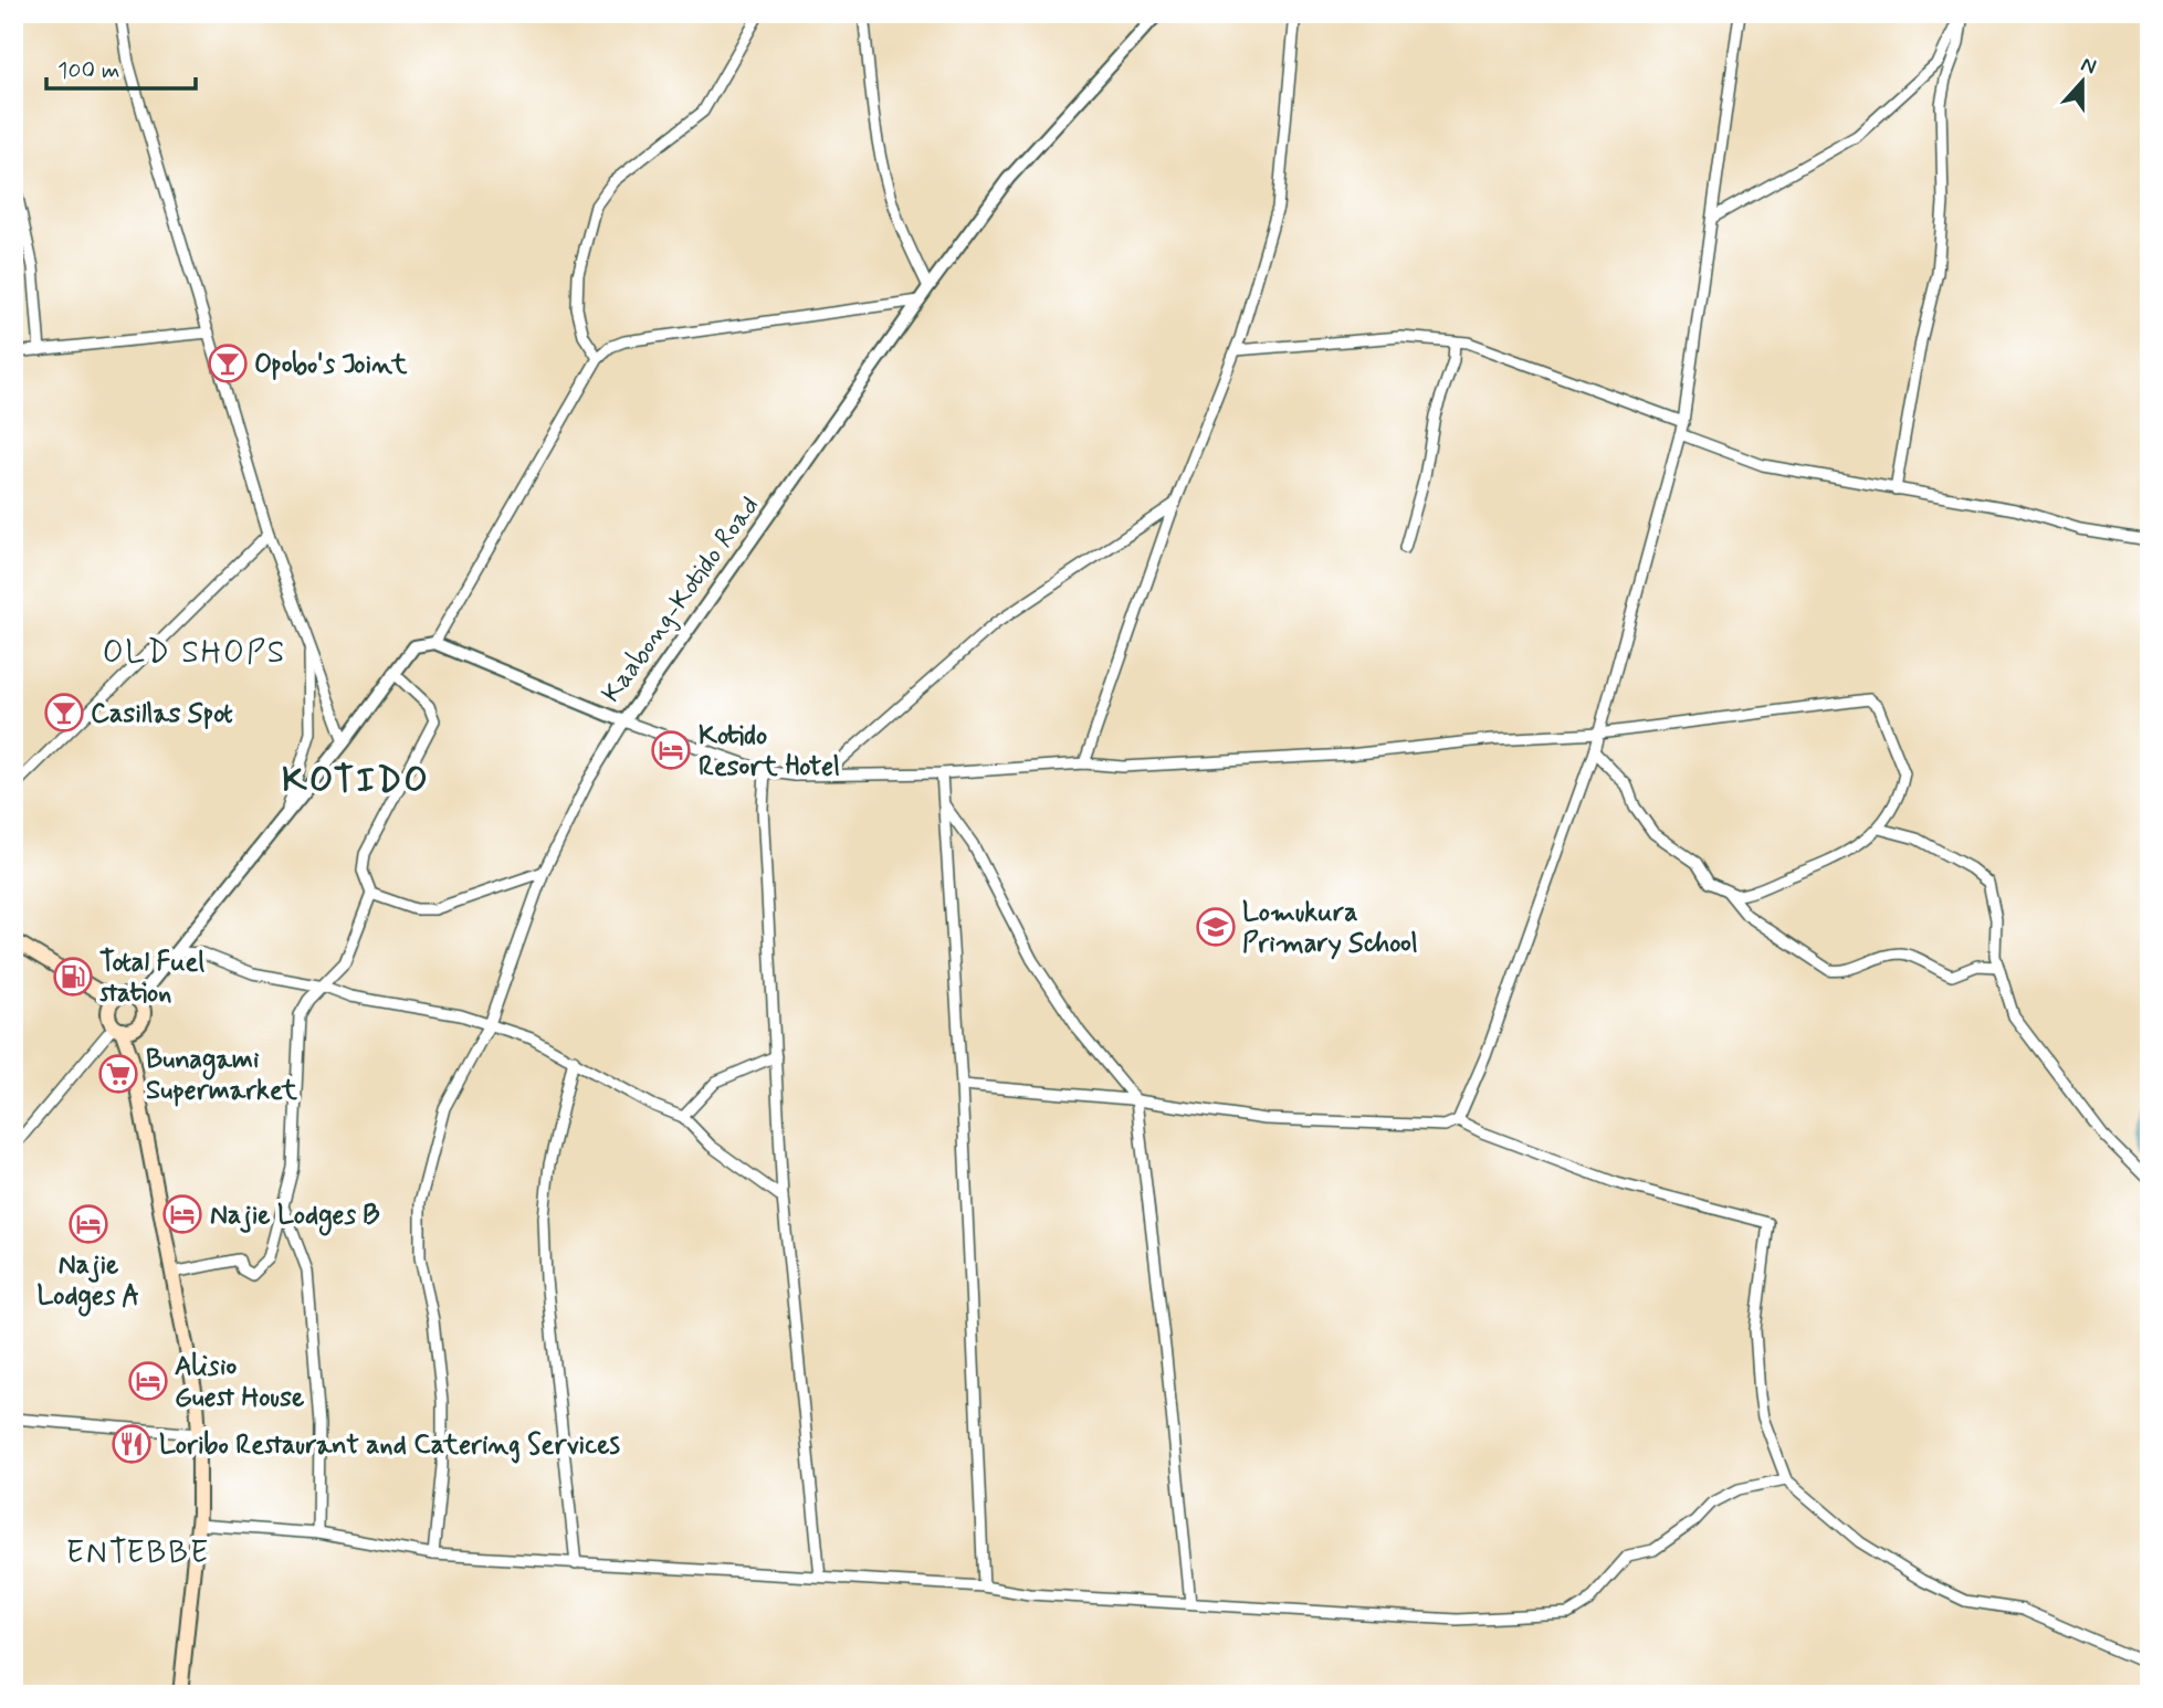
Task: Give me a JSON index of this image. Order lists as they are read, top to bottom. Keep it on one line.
{"streets":{"street":["Kaabong-Kotido Road"]},"districts":["OLD SHOPS","KOTIDO","ENTEBBE"],"places":{"bar":["Opobo's Joint","Casillas Spot"],"hotel":["Kotido Resort Hotel","Najie Lodges B","Najie Lodges A","Alisio Guest House"],"school or university":["Lomukura Primary School"],"fuel station":["Total Fuel station"],"supermarket":["Bunagami Supermarket"],"restaurant":["Loribo Restaurant and Catering Services"]},"scale_bar":"100 m","north":"top"}
